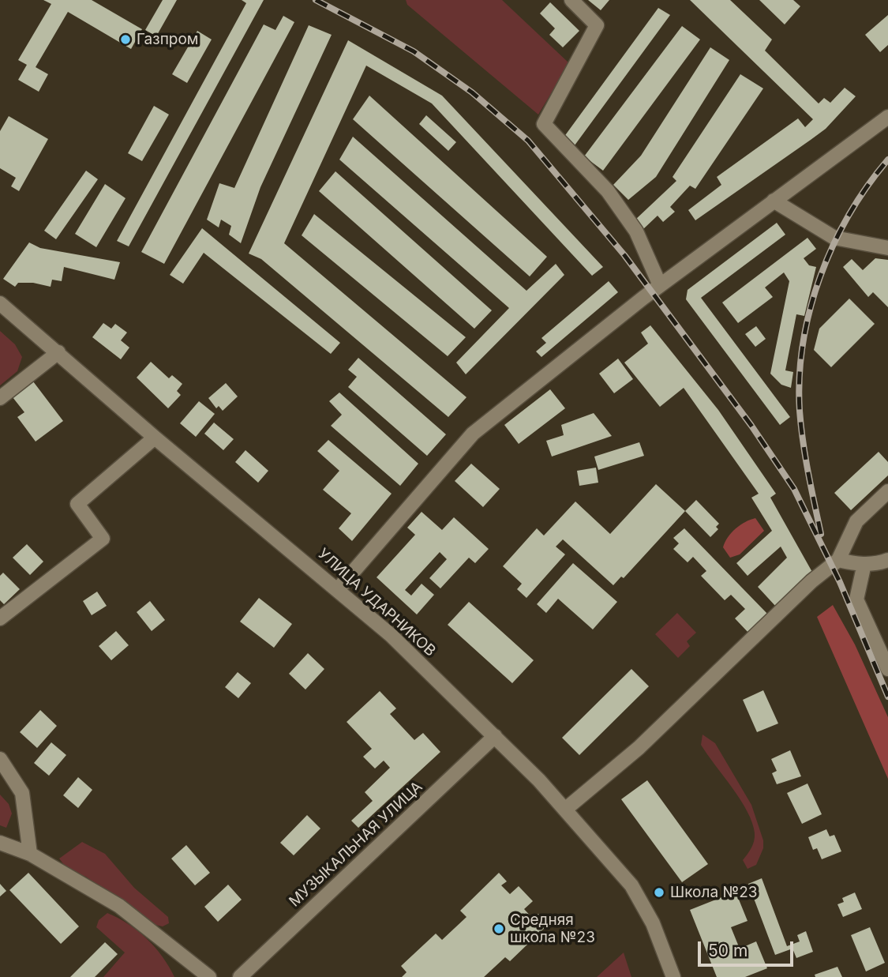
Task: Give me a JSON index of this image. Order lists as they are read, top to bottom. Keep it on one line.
{"streets":{"street":["УЛИЦА УДАРНИКОВ","МУЗЫКАЛЬНАЯ УЛИЦА"]},"crossings":[["УЛИЦА УДАРНИКОВ","МУЗЫКАЛЬНАЯ УЛИЦА"]],"places":["Газпром","Школа №23","Средняя школа №23"],"scale_bar":"50 m"}
